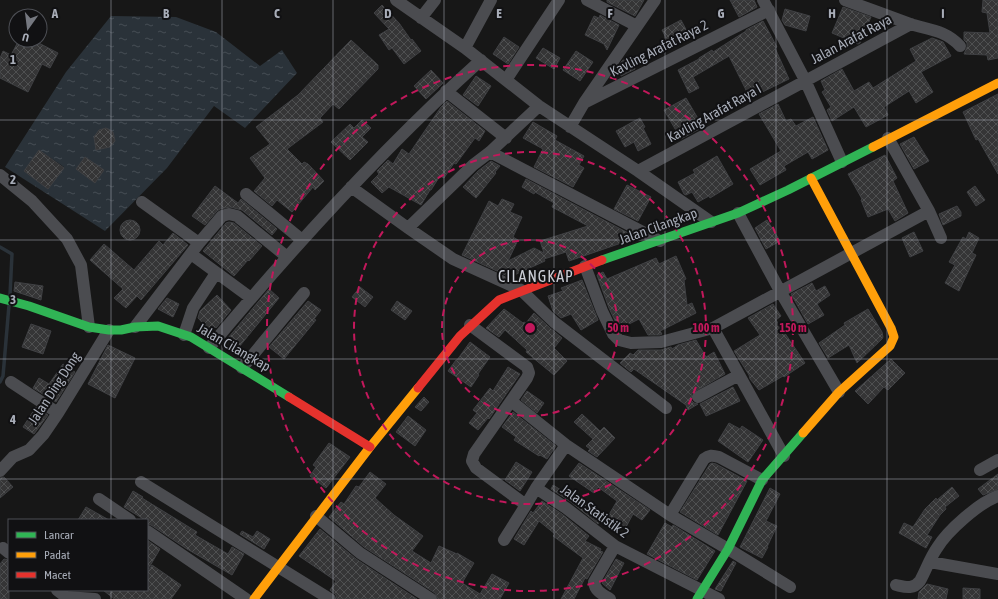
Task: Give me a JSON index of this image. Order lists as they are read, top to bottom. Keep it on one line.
{"streets":{"street":["Jalan Arafat Raya","Kavling Arafat Raya 2","Kavling Arafat Raya I","Jalan Cilangkap","Jalan Ding Dong","Jalan Statistik 2"]},"crossings":[["Jalan Arafat Raya","Kavling Arafat Raya I"],["Jalan Cilangkap","Jalan Ding Dong"]],"districts":["CILANGKAP"],"legend":["Lancar","Padat","Macet"],"north":"bottom","grid":{"columns":["A","B","C","D","E","F","G","H","I"],"rows":["1","2","3","4"]},"rings":["50 m","100 m","150 m"]}
